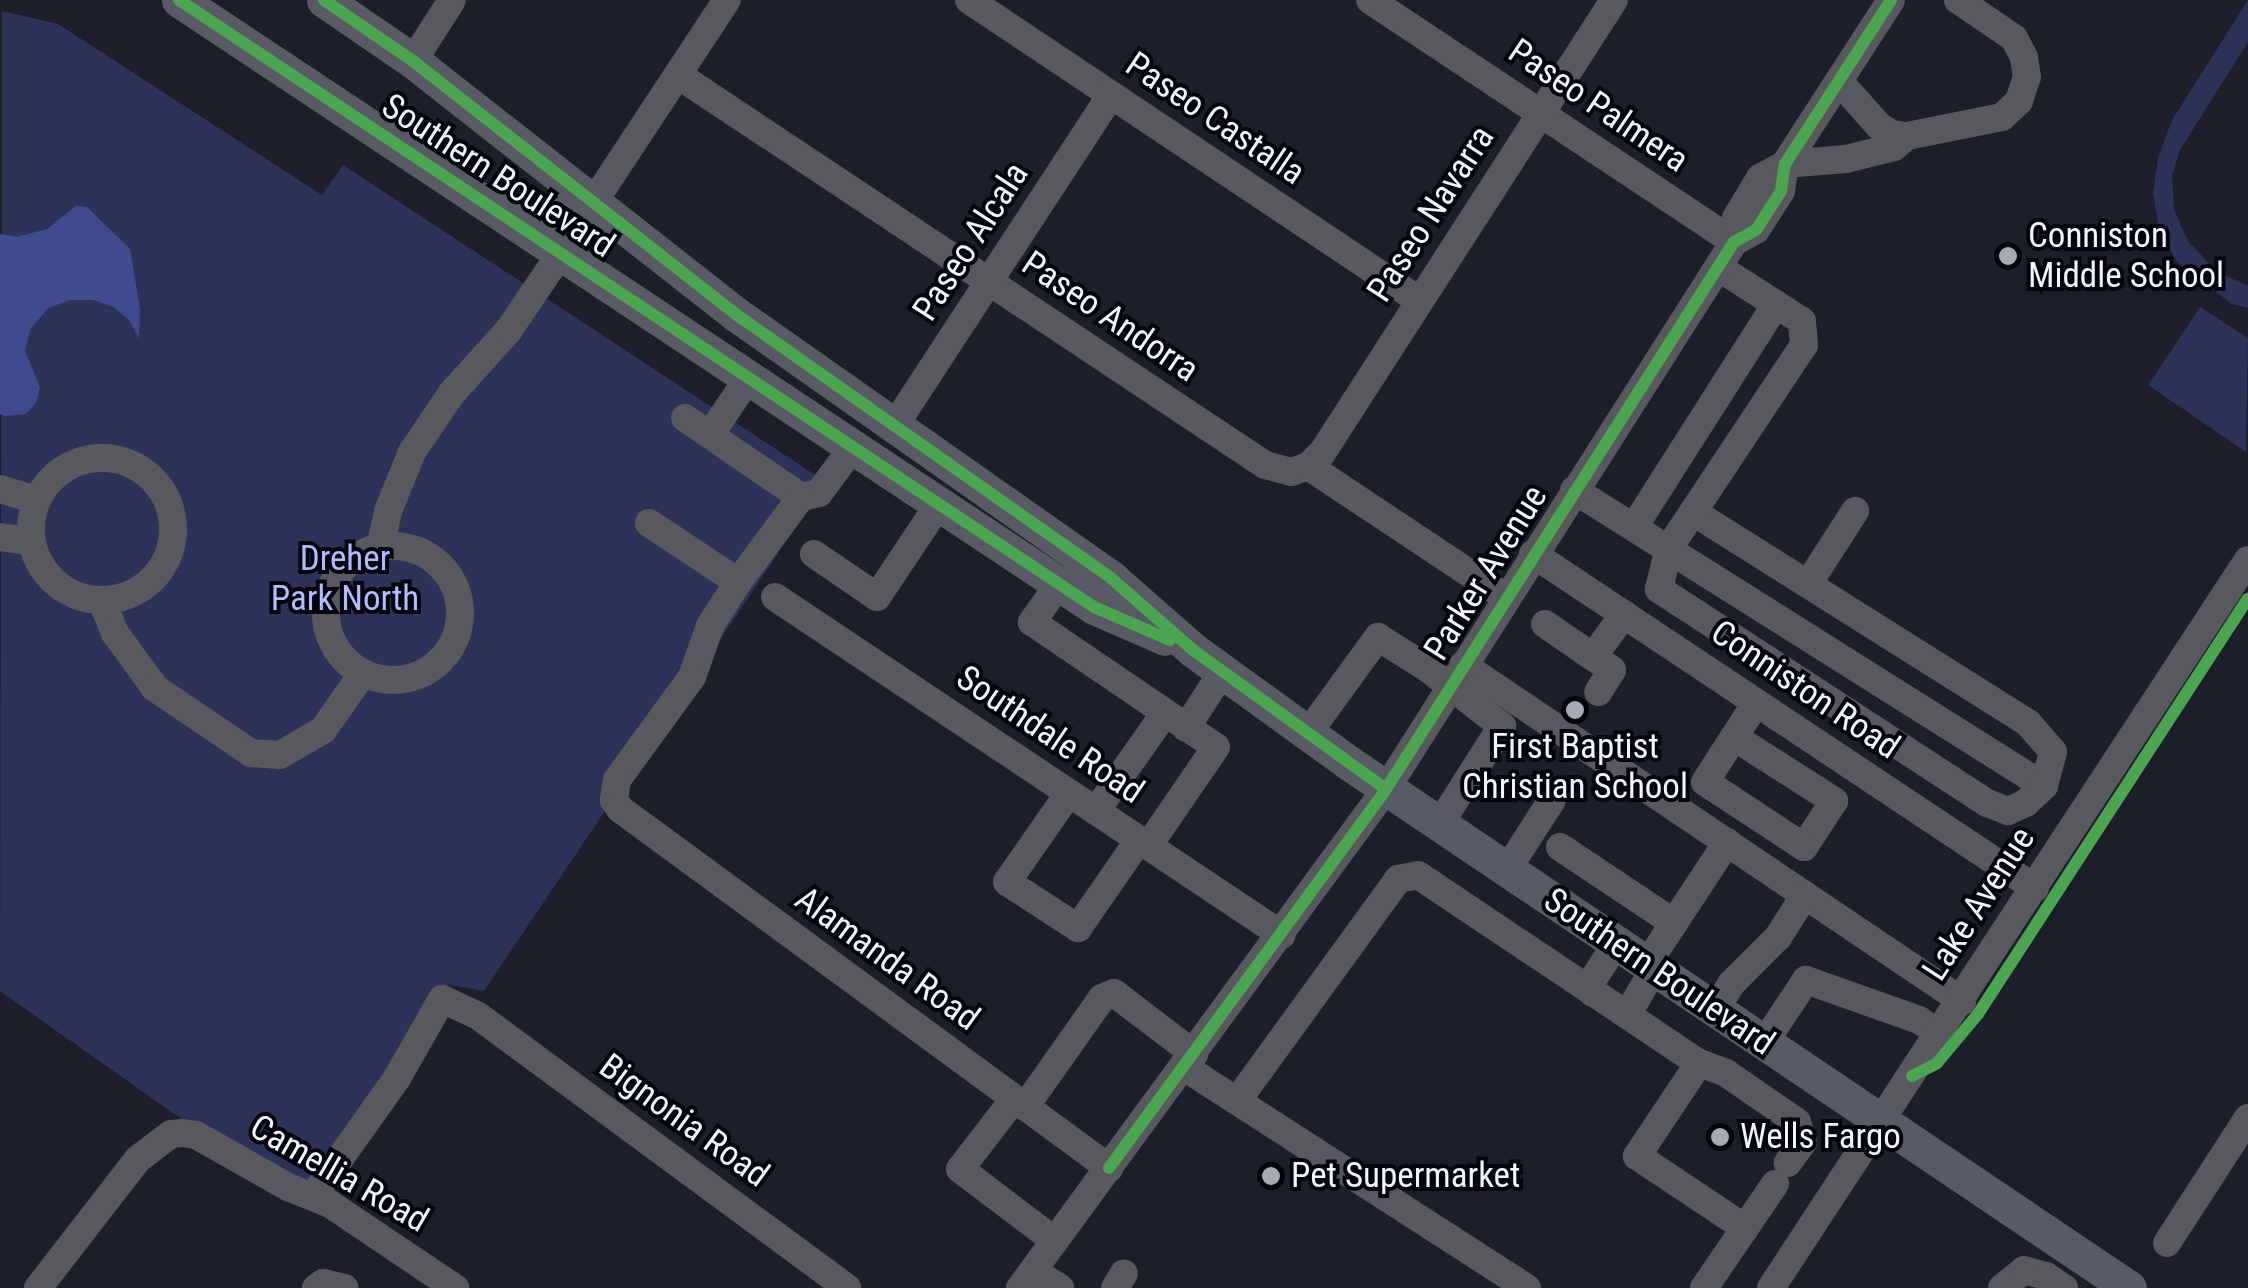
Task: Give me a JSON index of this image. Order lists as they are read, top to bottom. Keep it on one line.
{"streets":{"main road":["Southern Boulevard"],"street":["Paseo Palmera","Paseo Castalla","Paseo Navarra","Paseo Alcala","Paseo Andorra","Parker Avenue","Conniston Road","Southdale Road","Lake Avenue","Alamanda Road","Bignonia Road","Camellia Road"]},"crossings":[["Paseo Palmera","Paseo Navarra"],["Paseo Palmera","Parker Avenue"],["Paseo Castalla","Paseo Navarra"],["Paseo Castalla","Paseo Alcala"],["Southern Boulevard","Paseo Alcala"],["Southern Boulevard","Parker Avenue"],["Southern Boulevard","Lake Avenue"],["Paseo Navarra","Paseo Andorra"],["Paseo Alcala","Paseo Andorra"],["Parker Avenue","Conniston Road"],["Parker Avenue","Southdale Road"],["Parker Avenue","Alamanda Road"],["Conniston Road","Lake Avenue"],["Bignonia Road","Camellia Road"]],"parks":["Dreher Park North"],"places":["Conniston Middle School","First Baptist Christian School","Wells Fargo","Pet Supermarket"]}
